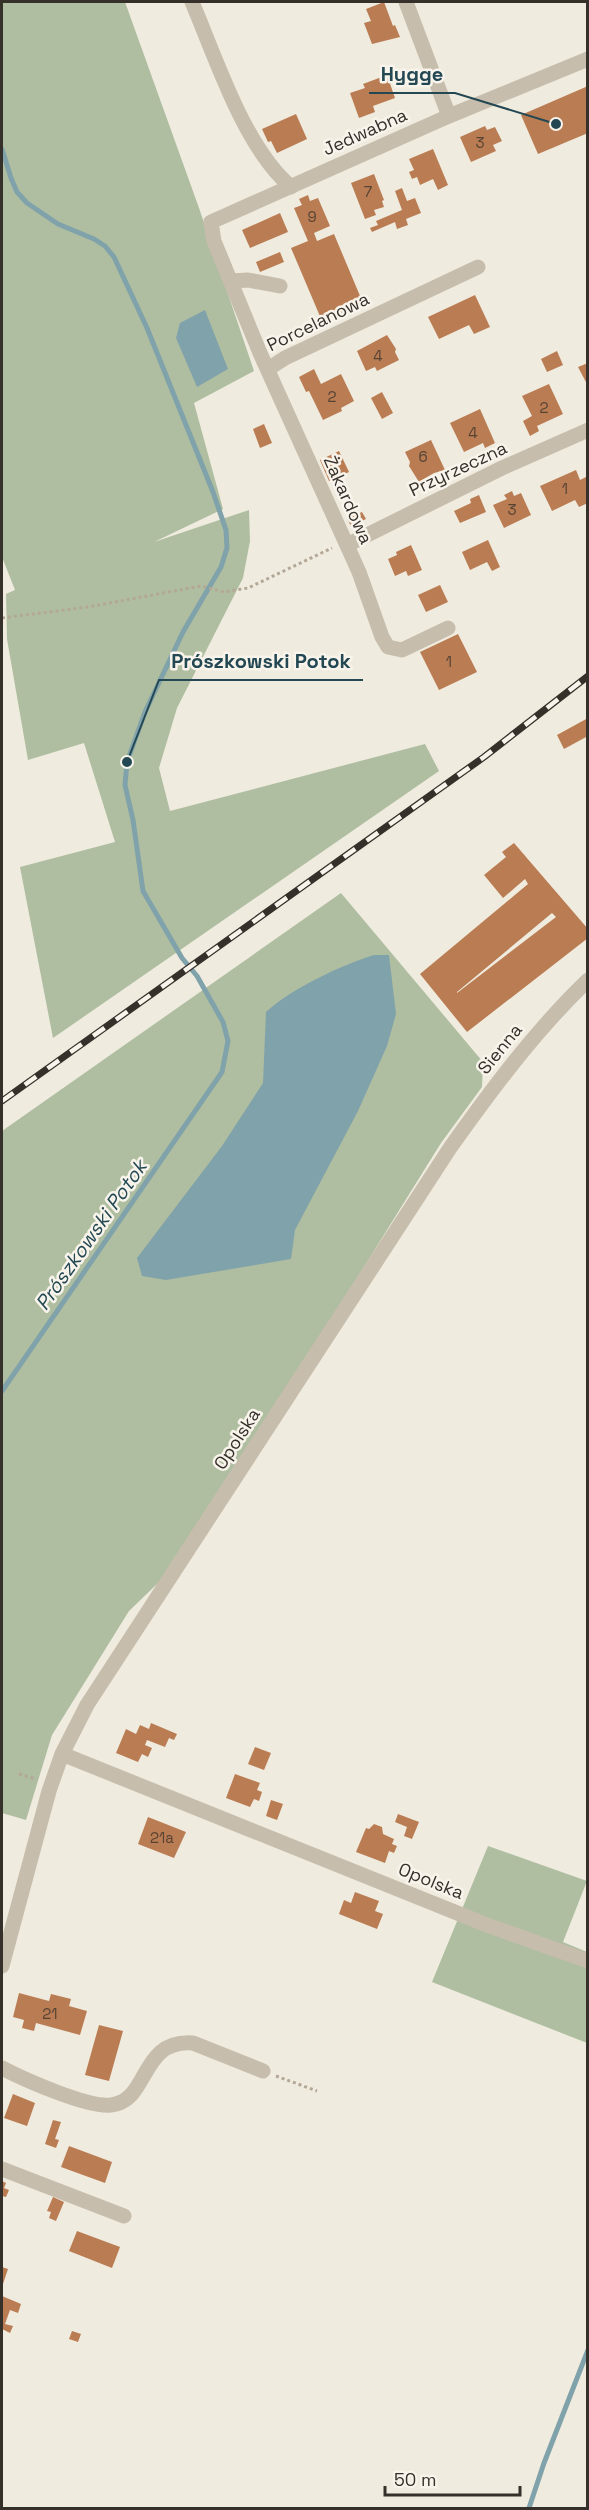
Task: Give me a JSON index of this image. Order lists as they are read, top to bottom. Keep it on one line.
{"streets":{"street":["Jedwabna","Porcelanowa","Przyrzeczna","Żakardowa","Sienna","Opolska"]},"crossings":[["Jedwabna","Porcelanowa"],["Porcelanowa","Żakardowa"],["Przyrzeczna","Żakardowa"],["Sienna","Opolska"]],"water":["Prószkowski Potok"],"places":["Hygge","Prószkowski Potok"],"house_numbers":["3","7","9","4","2","2","4","6","1","3","1","21a","21"],"scale_bar":"50 m"}
